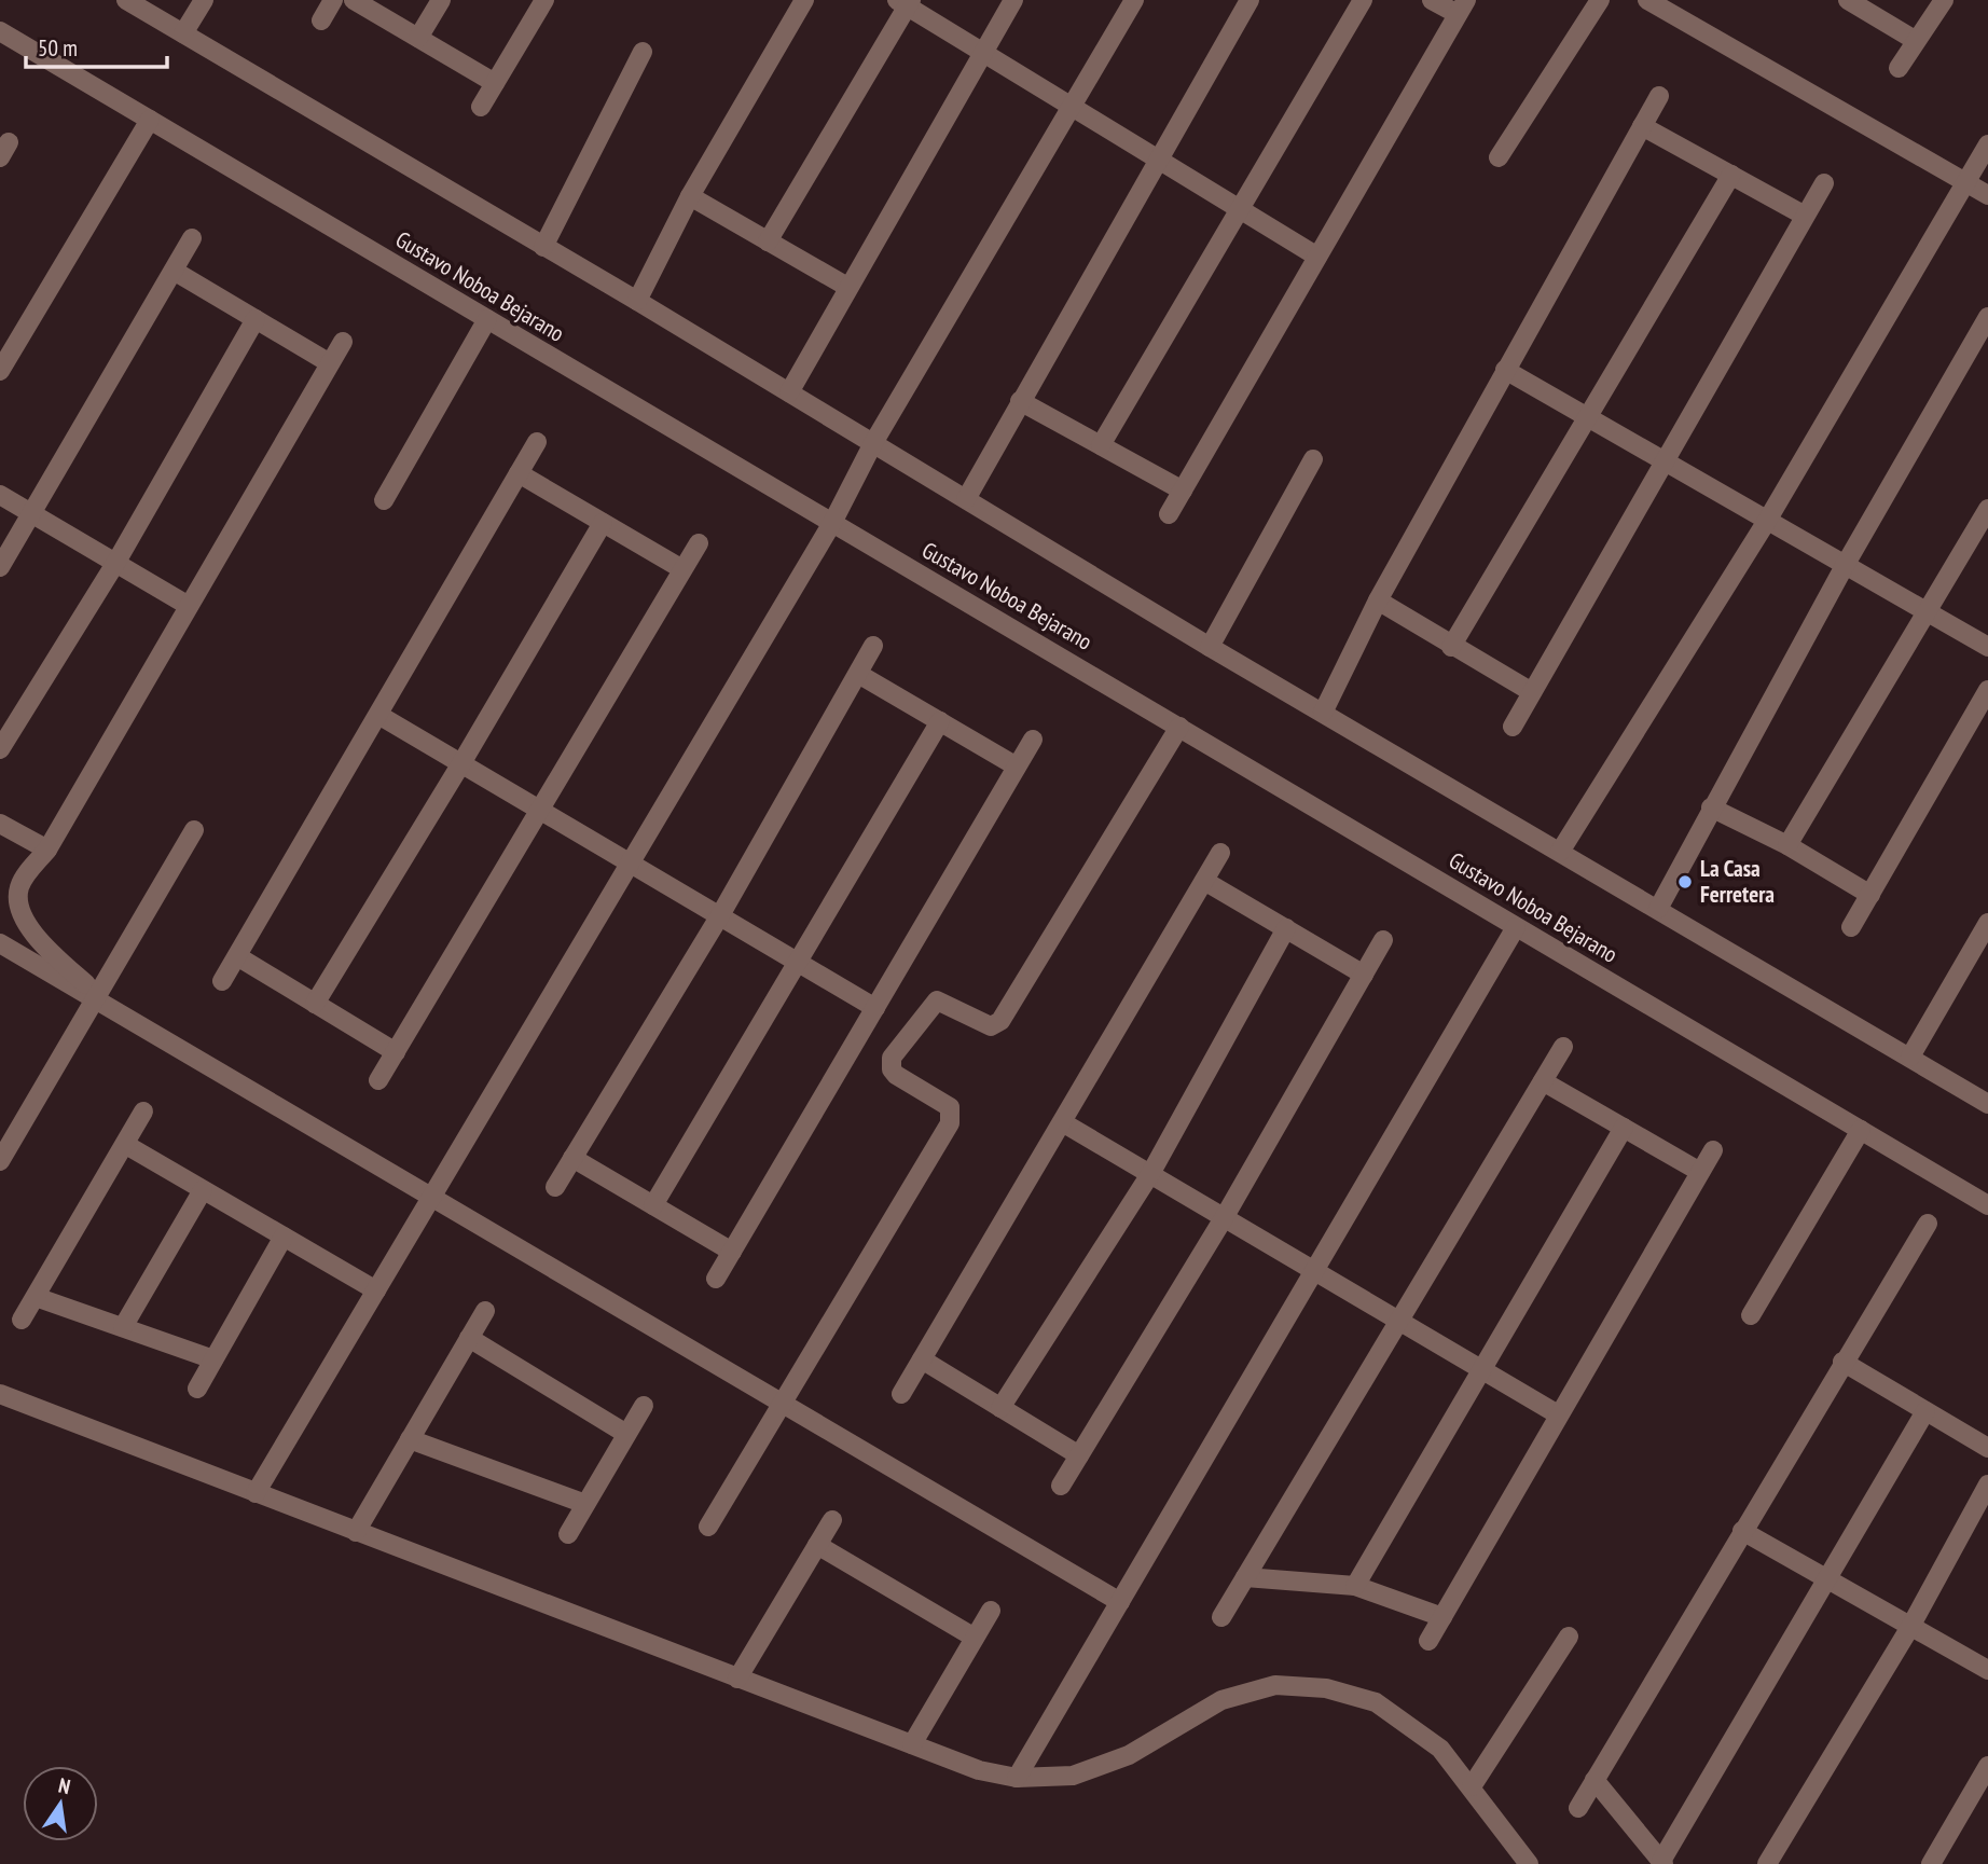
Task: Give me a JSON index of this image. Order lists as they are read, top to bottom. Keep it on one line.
{"streets":{"street":["Gustavo Noboa Bejarano"]},"places":["La Casa Ferretera"],"scale_bar":"50 m","north":"top"}
